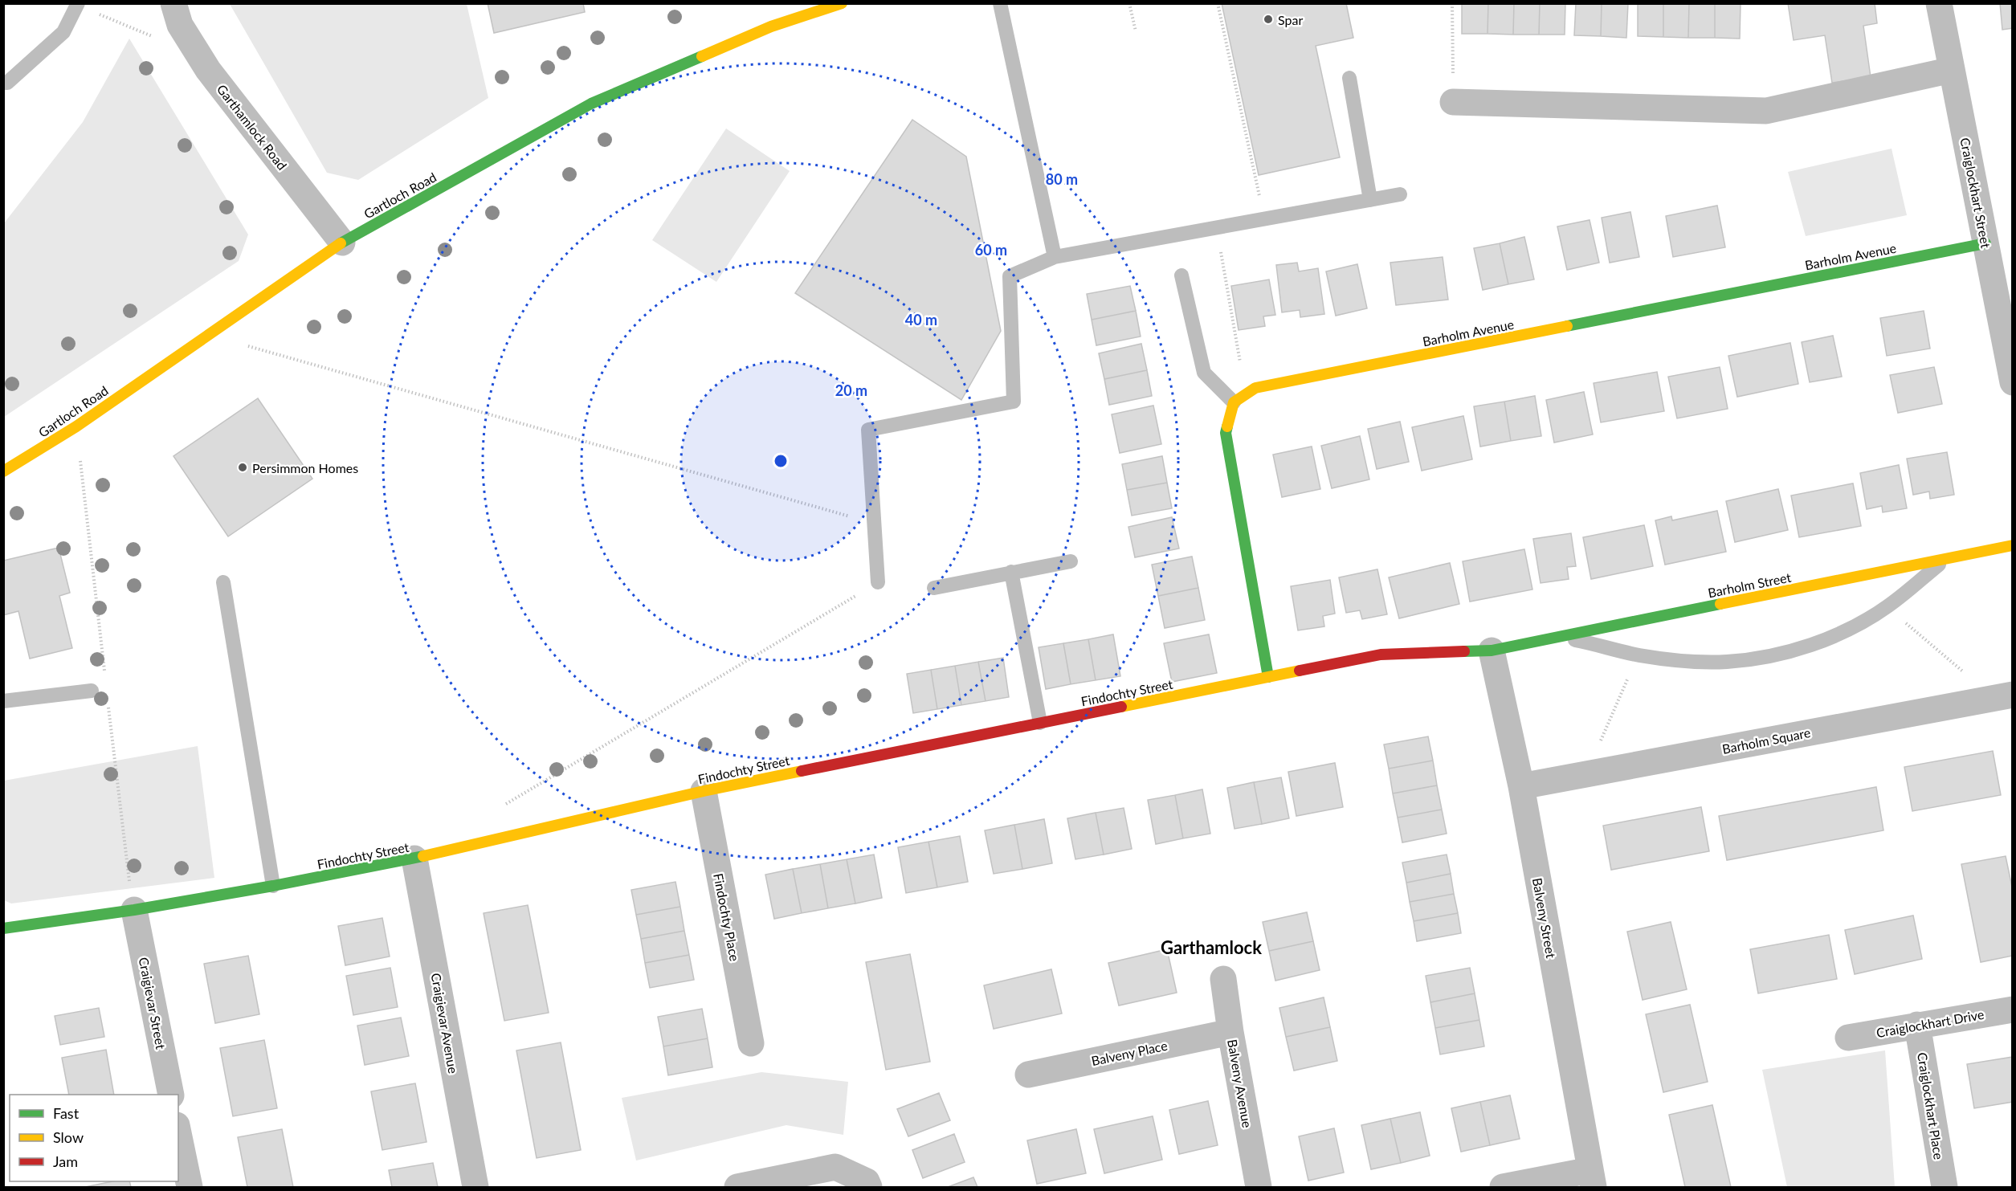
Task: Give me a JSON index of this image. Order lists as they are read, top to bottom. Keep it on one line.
{"streets":{"street":["Garthamlock Road","Craiglockhart Street","Gartloch Road","Barholm Avenue","Barholm Street","Findochty Street","Barholm Square","Findochty Place","Balveny Street","Craigievar Street","Craigievar Avenue","Craiglockhart Drive","Balveny Place","Balveny Avenue","Craiglockhart Place"]},"crossings":[["Garthamlock Road","Gartloch Road"],["Craiglockhart Street","Barholm Avenue"],["Barholm Street","Findochty Street"],["Barholm Street","Balveny Street"],["Findochty Street","Findochty Place"],["Findochty Street","Balveny Street"],["Findochty Street","Craigievar Street"],["Findochty Street","Craigievar Avenue"],["Barholm Square","Balveny Street"],["Craiglockhart Drive","Craiglockhart Place"],["Balveny Place","Balveny Avenue"]],"districts":["Garthamlock"],"places":["Spar","Persimmon Homes"],"legend":["Fast","Slow","Jam"],"rings":["80 m","60 m","40 m","20 m"]}
